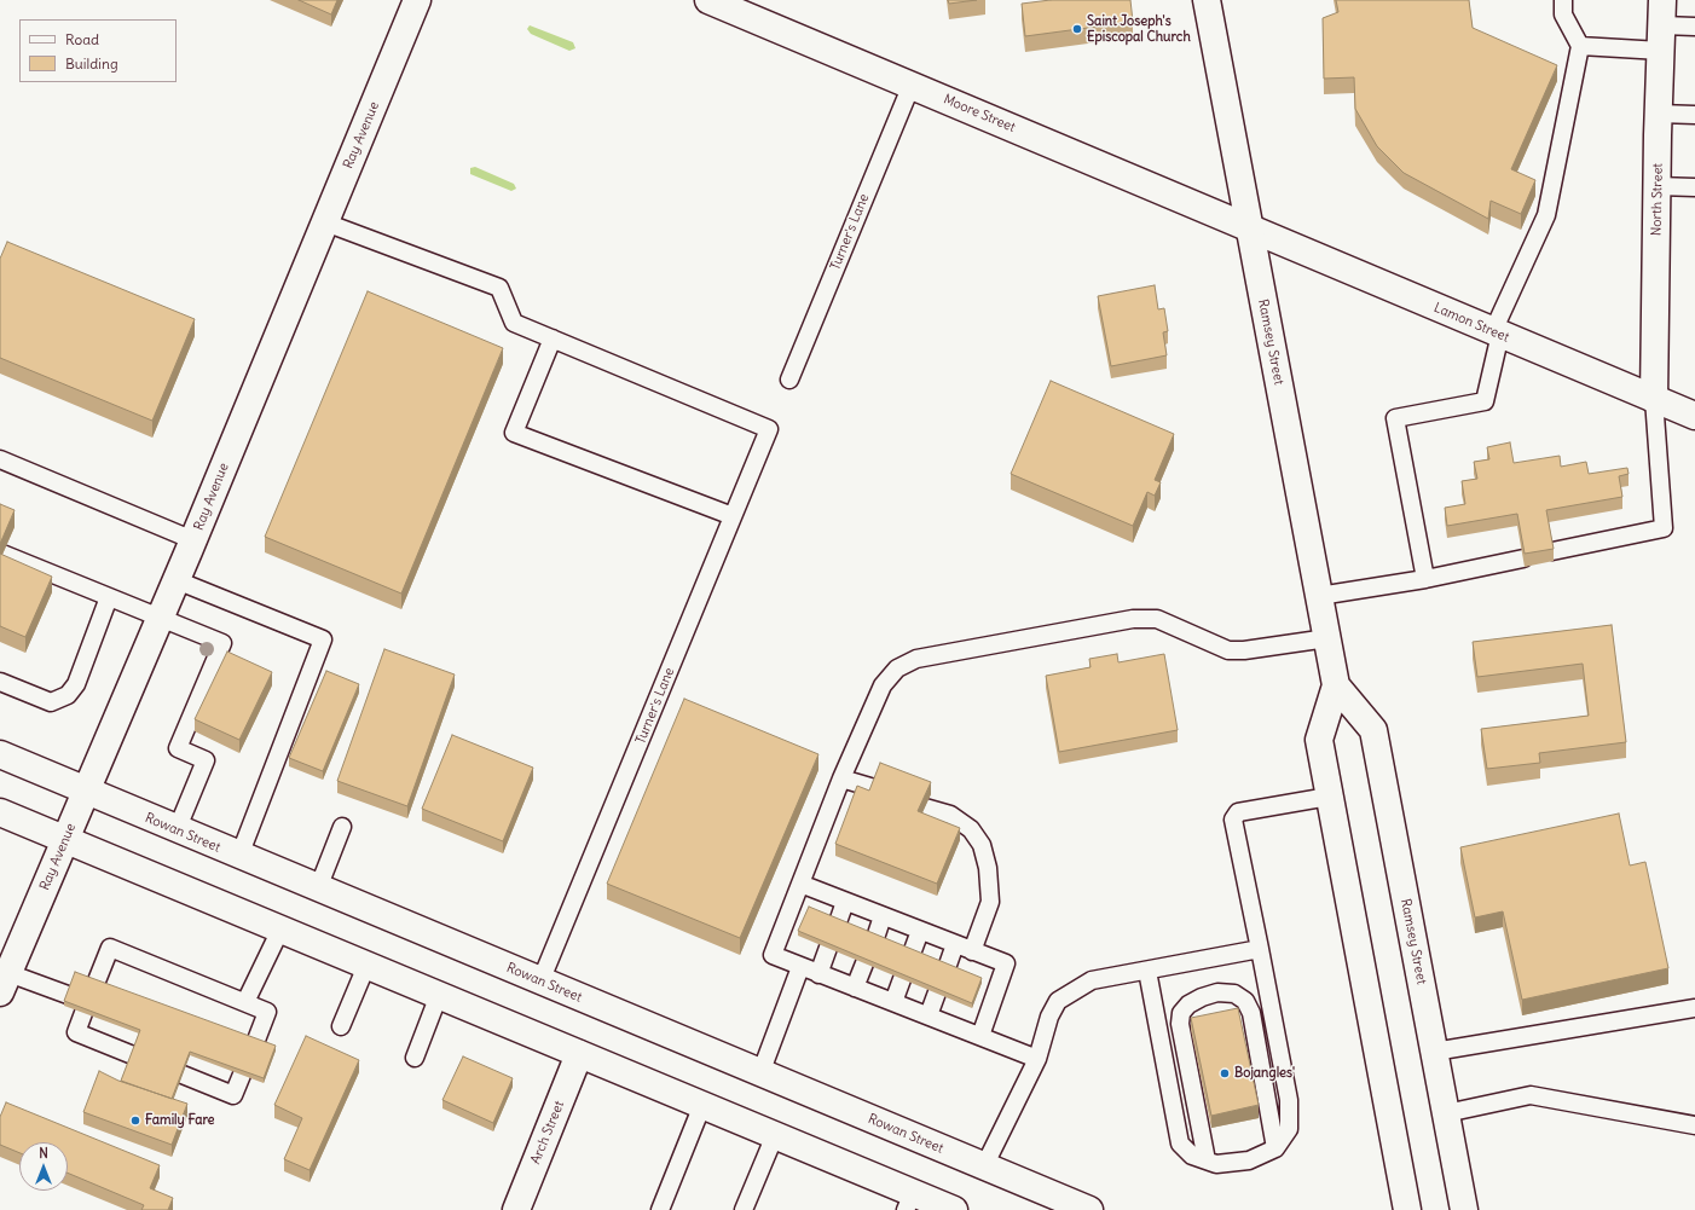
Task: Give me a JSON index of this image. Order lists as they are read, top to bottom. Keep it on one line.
{"streets":{"main road":["Moore Street","Ray Avenue","North Street","Lamon Street","Ramsey Street","Rowan Street","Arch Street"],"lane":["Turner's Lane"]},"crossings":[["Moore Street","Turner's Lane"],["Moore Street","Lamon Street"],["Moore Street","Ramsey Street"],["Ray Avenue","Rowan Street"],["North Street","Lamon Street"],["Turner's Lane","Rowan Street"],["Lamon Street","Ramsey Street"]],"places":["Saint Joseph's Episcopal Church","Bojangles'","Family Fare"],"legend":["Road","Building"],"north":"top"}
